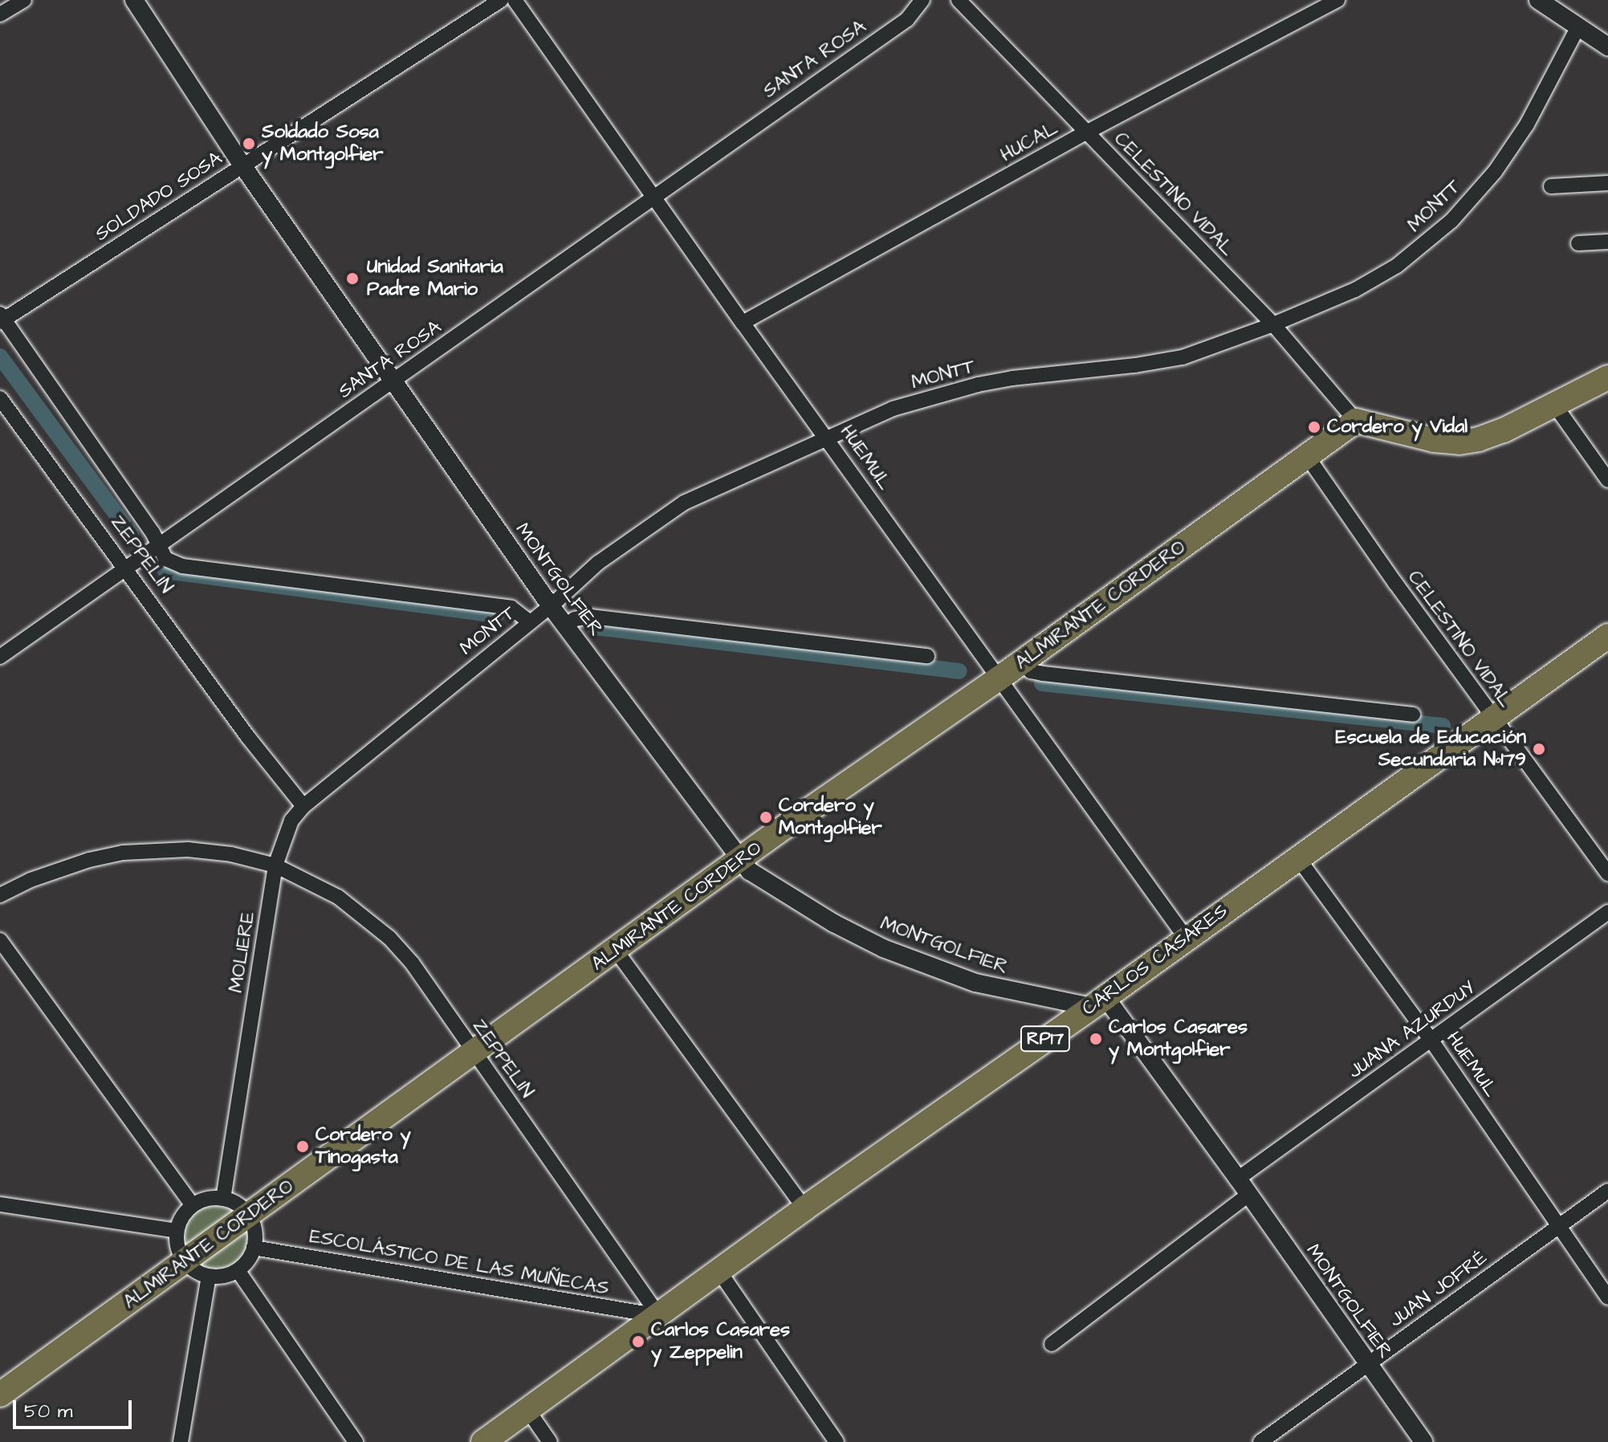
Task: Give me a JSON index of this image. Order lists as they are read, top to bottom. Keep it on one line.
{"streets":{"main road":["ALMIRANTE CORDERO","CARLOS CASARES","RP17"],"street":["SANTA ROSA","HUCAL","CELESTINO VIDAL","SOLDADO SOSA","MONTT","HUEMUL","ZEPPELIN","MONTGOLFIER","MOLIERE","JUANA AZURDUY","ESCOLÁSTICO DE LAS MUÑECAS","JUAN JOFRÉ"]},"crossings":[["SANTA ROSA","HUEMUL"],["SANTA ROSA","ZEPPELIN"],["SANTA ROSA","MONTGOLFIER"],["HUCAL","CELESTINO VIDAL"],["HUCAL","HUEMUL"],["CELESTINO VIDAL","MONTT"],["CELESTINO VIDAL","ALMIRANTE CORDERO"],["CELESTINO VIDAL","CARLOS CASARES"],["SOLDADO SOSA","ZEPPELIN"],["SOLDADO SOSA","MONTGOLFIER"],["MONTT","HUEMUL"],["MONTT","ZEPPELIN"],["MONTT","MONTGOLFIER"],["MONTT","MOLIERE"],["HUEMUL","ALMIRANTE CORDERO"],["HUEMUL","CARLOS CASARES"],["HUEMUL","JUANA AZURDUY"],["HUEMUL","JUAN JOFRÉ"],["ZEPPELIN","ALMIRANTE CORDERO"],["ZEPPELIN","MOLIERE"],["ZEPPELIN","CARLOS CASARES"],["ZEPPELIN","ESCOLÁSTICO DE LAS MUÑECAS"],["MONTGOLFIER","ALMIRANTE CORDERO"],["MONTGOLFIER","CARLOS CASARES"],["MONTGOLFIER","JUANA AZURDUY"],["MONTGOLFIER","JUAN JOFRÉ"],["CARLOS CASARES","ESCOLÁSTICO DE LAS MUÑECAS"]],"places":["Soldado Sosa y Montgolfier","Unidad Sanitaria Padre Mario","Cordero y Vidal","Escuela de Educación Secundaria Nº179","Cordero y Montgolfier","Carlos Casares y Montgolfier","Cordero y Tinogasta","Carlos Casares y Zeppelin"],"scale_bar":"50 m"}
